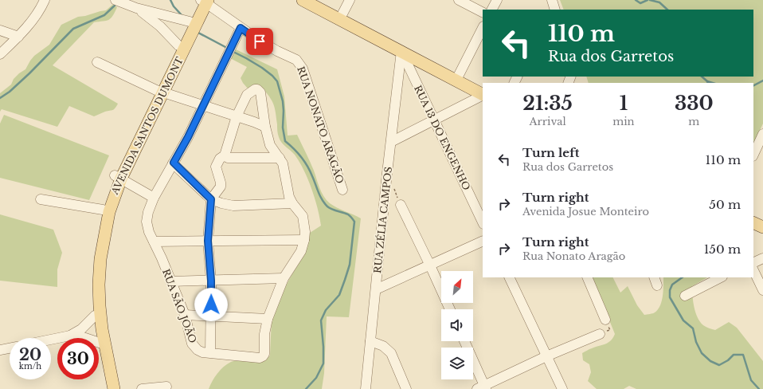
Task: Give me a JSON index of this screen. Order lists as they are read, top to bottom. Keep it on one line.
{"streets":{"main road":["AVENIDA SANTOS DUMONT"],"street":["RUA NONATO ARAGÃO","RUA 13 DO ENGENHO","RUA ZÉLIA CAMPOS","RUA SÃO JOÃO"]},"crossings":[["RUA NONATO ARAGÃO","AVENIDA SANTOS DUMONT"],["RUA NONATO ARAGÃO","RUA SÃO JOÃO"],["RUA 13 DO ENGENHO","RUA ZÉLIA CAMPOS"]],"north":"top right","page":{"turn":["110 m","Rua dos Garretos"],"eta":["21:35","Arrival","1","min","330","m"],"list":[{"name":"Turn left","note":"Rua dos Garretos","value":"110 m"},{"name":"Turn right","note":"Avenida Josue Monteiro","value":"50 m"},{"name":"Turn right","note":"Rua Nonato Aragão","value":"150 m"}],"speed":"20 km/h","limit":"30"}}
